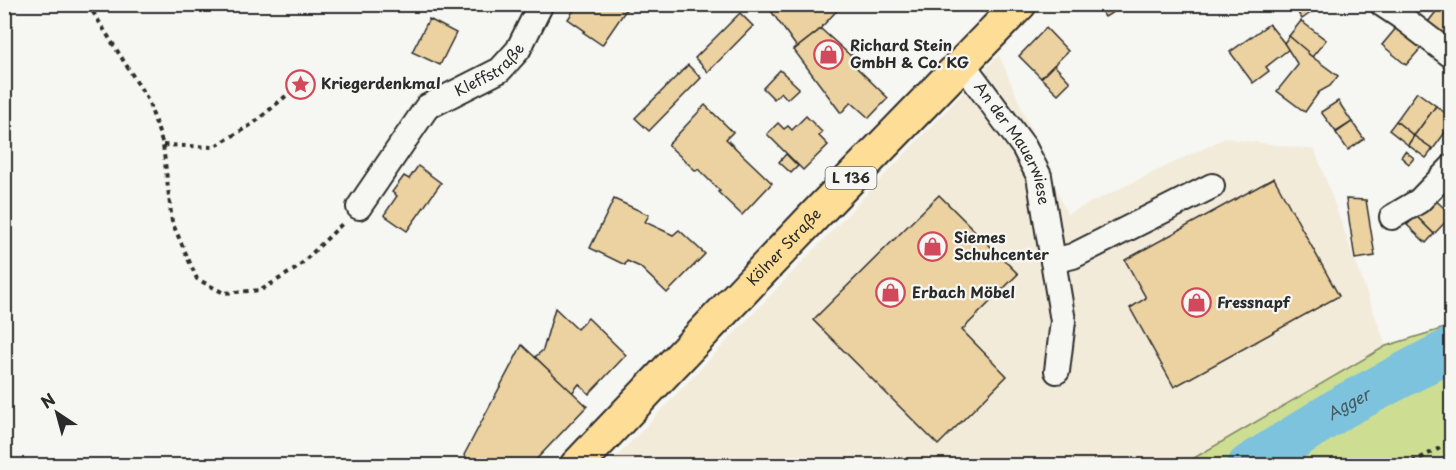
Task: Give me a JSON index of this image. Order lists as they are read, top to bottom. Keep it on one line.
{"streets":{"main road":["L 136","Kölner Straße"],"street":["Kleffstraße","An der Mauerwiese"]},"crossings":[["An der Mauerwiese","Kölner Straße"]],"water":["Agger"],"places":{"shop":["Richard Stein GmbH & Co. KG","Siemes Schuhcenter","Erbach Möbel","Fressnapf"],"place":["Kriegerdenkmal"]},"north":"top left"}
